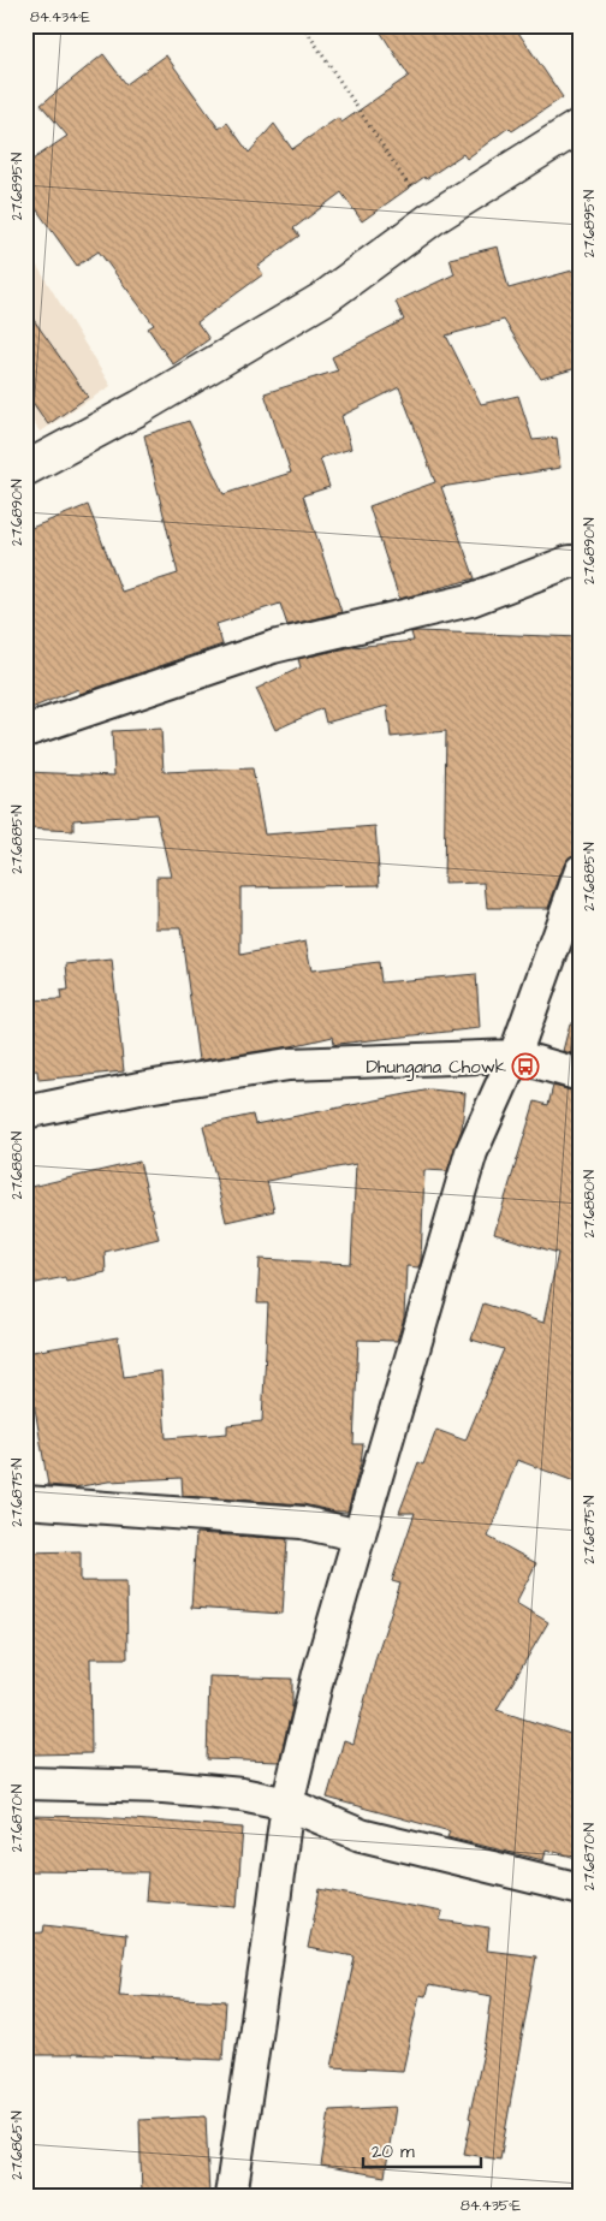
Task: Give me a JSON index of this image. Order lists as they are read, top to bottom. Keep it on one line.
{"places":{"bus stop":["Dhungana Chowk"]},"scale_bar":"20 m","coordinates":["84.434°E","27.6895°N","27.6890°N","27.6885°N","27.6880°N","27.6875°N","27.6870°N","27.6865°N","84.435°E"]}
